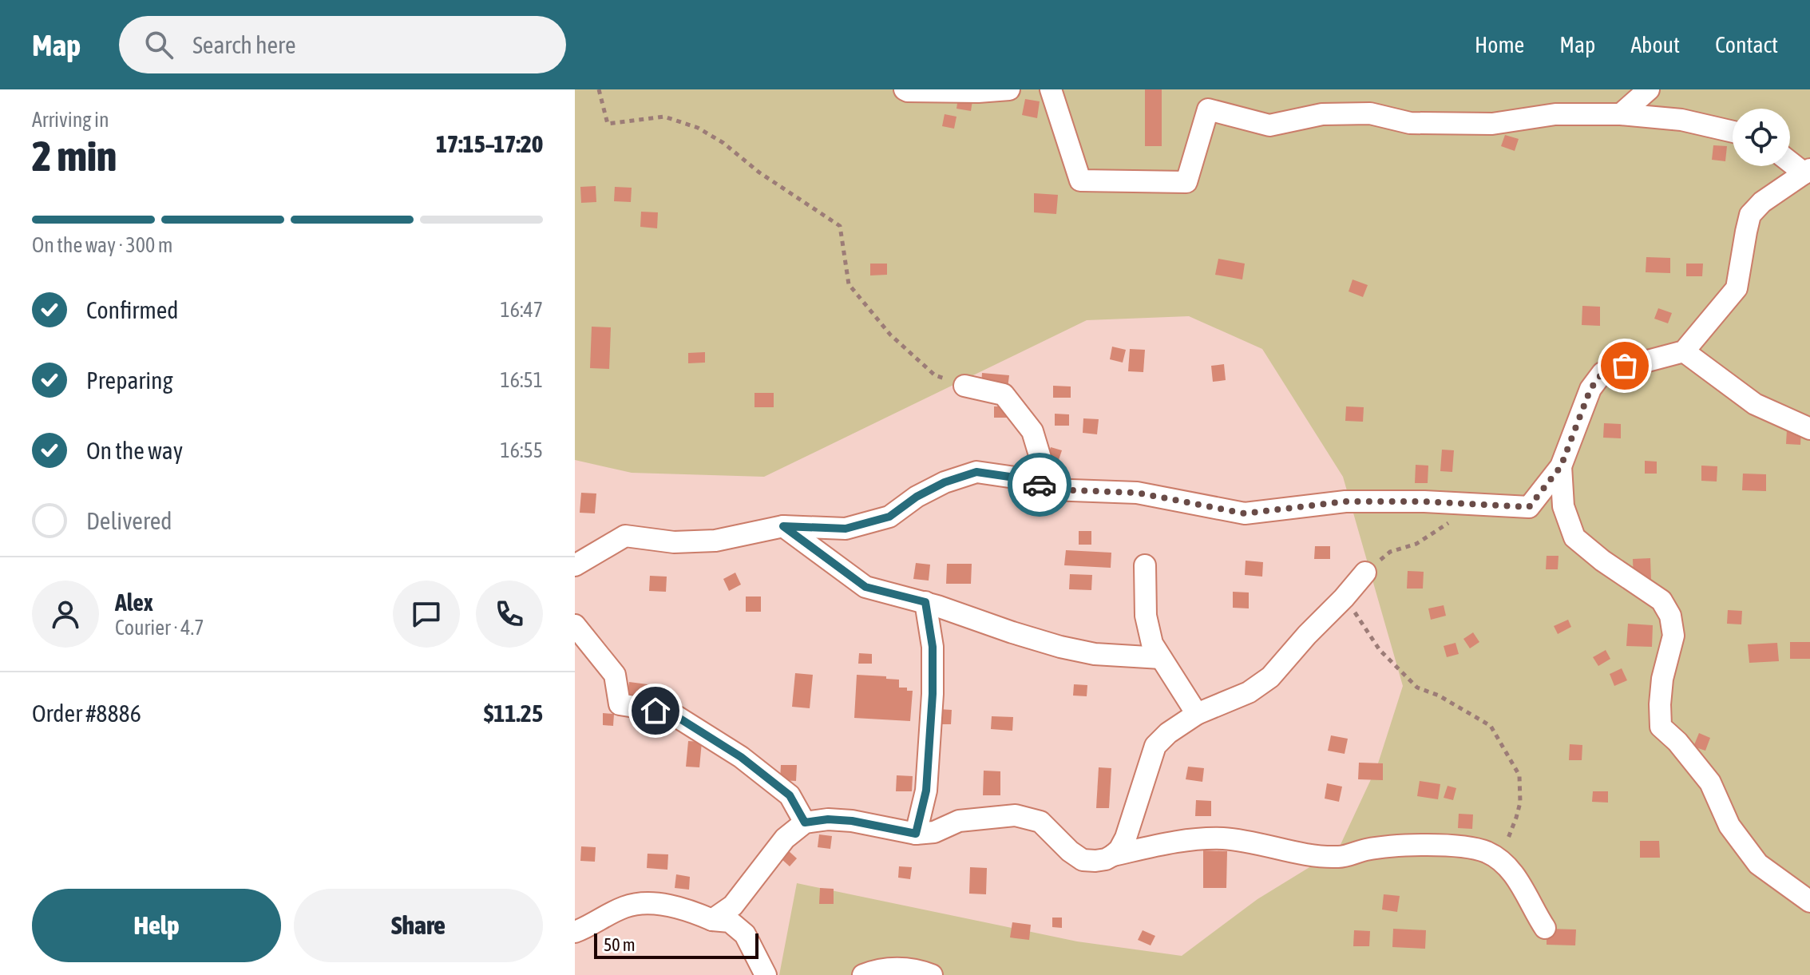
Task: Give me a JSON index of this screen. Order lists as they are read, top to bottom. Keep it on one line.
{"scale_bar":"50 m","page":{"header":"Map","search":"Search here","nav":["Home","Map","About","Contact"],"heading":["2 min","Arriving in","17:15–17:20"],"panel":["Alex","Courier · 4.7","Order #8886","$11.25"],"bar":"On the way · 300 m","list":[["Confirmed","16:47"],["Preparing","16:51"],["On the way","16:55"],"Delivered"],"buttons":["Help","Share"],"scale":"50 m"}}
